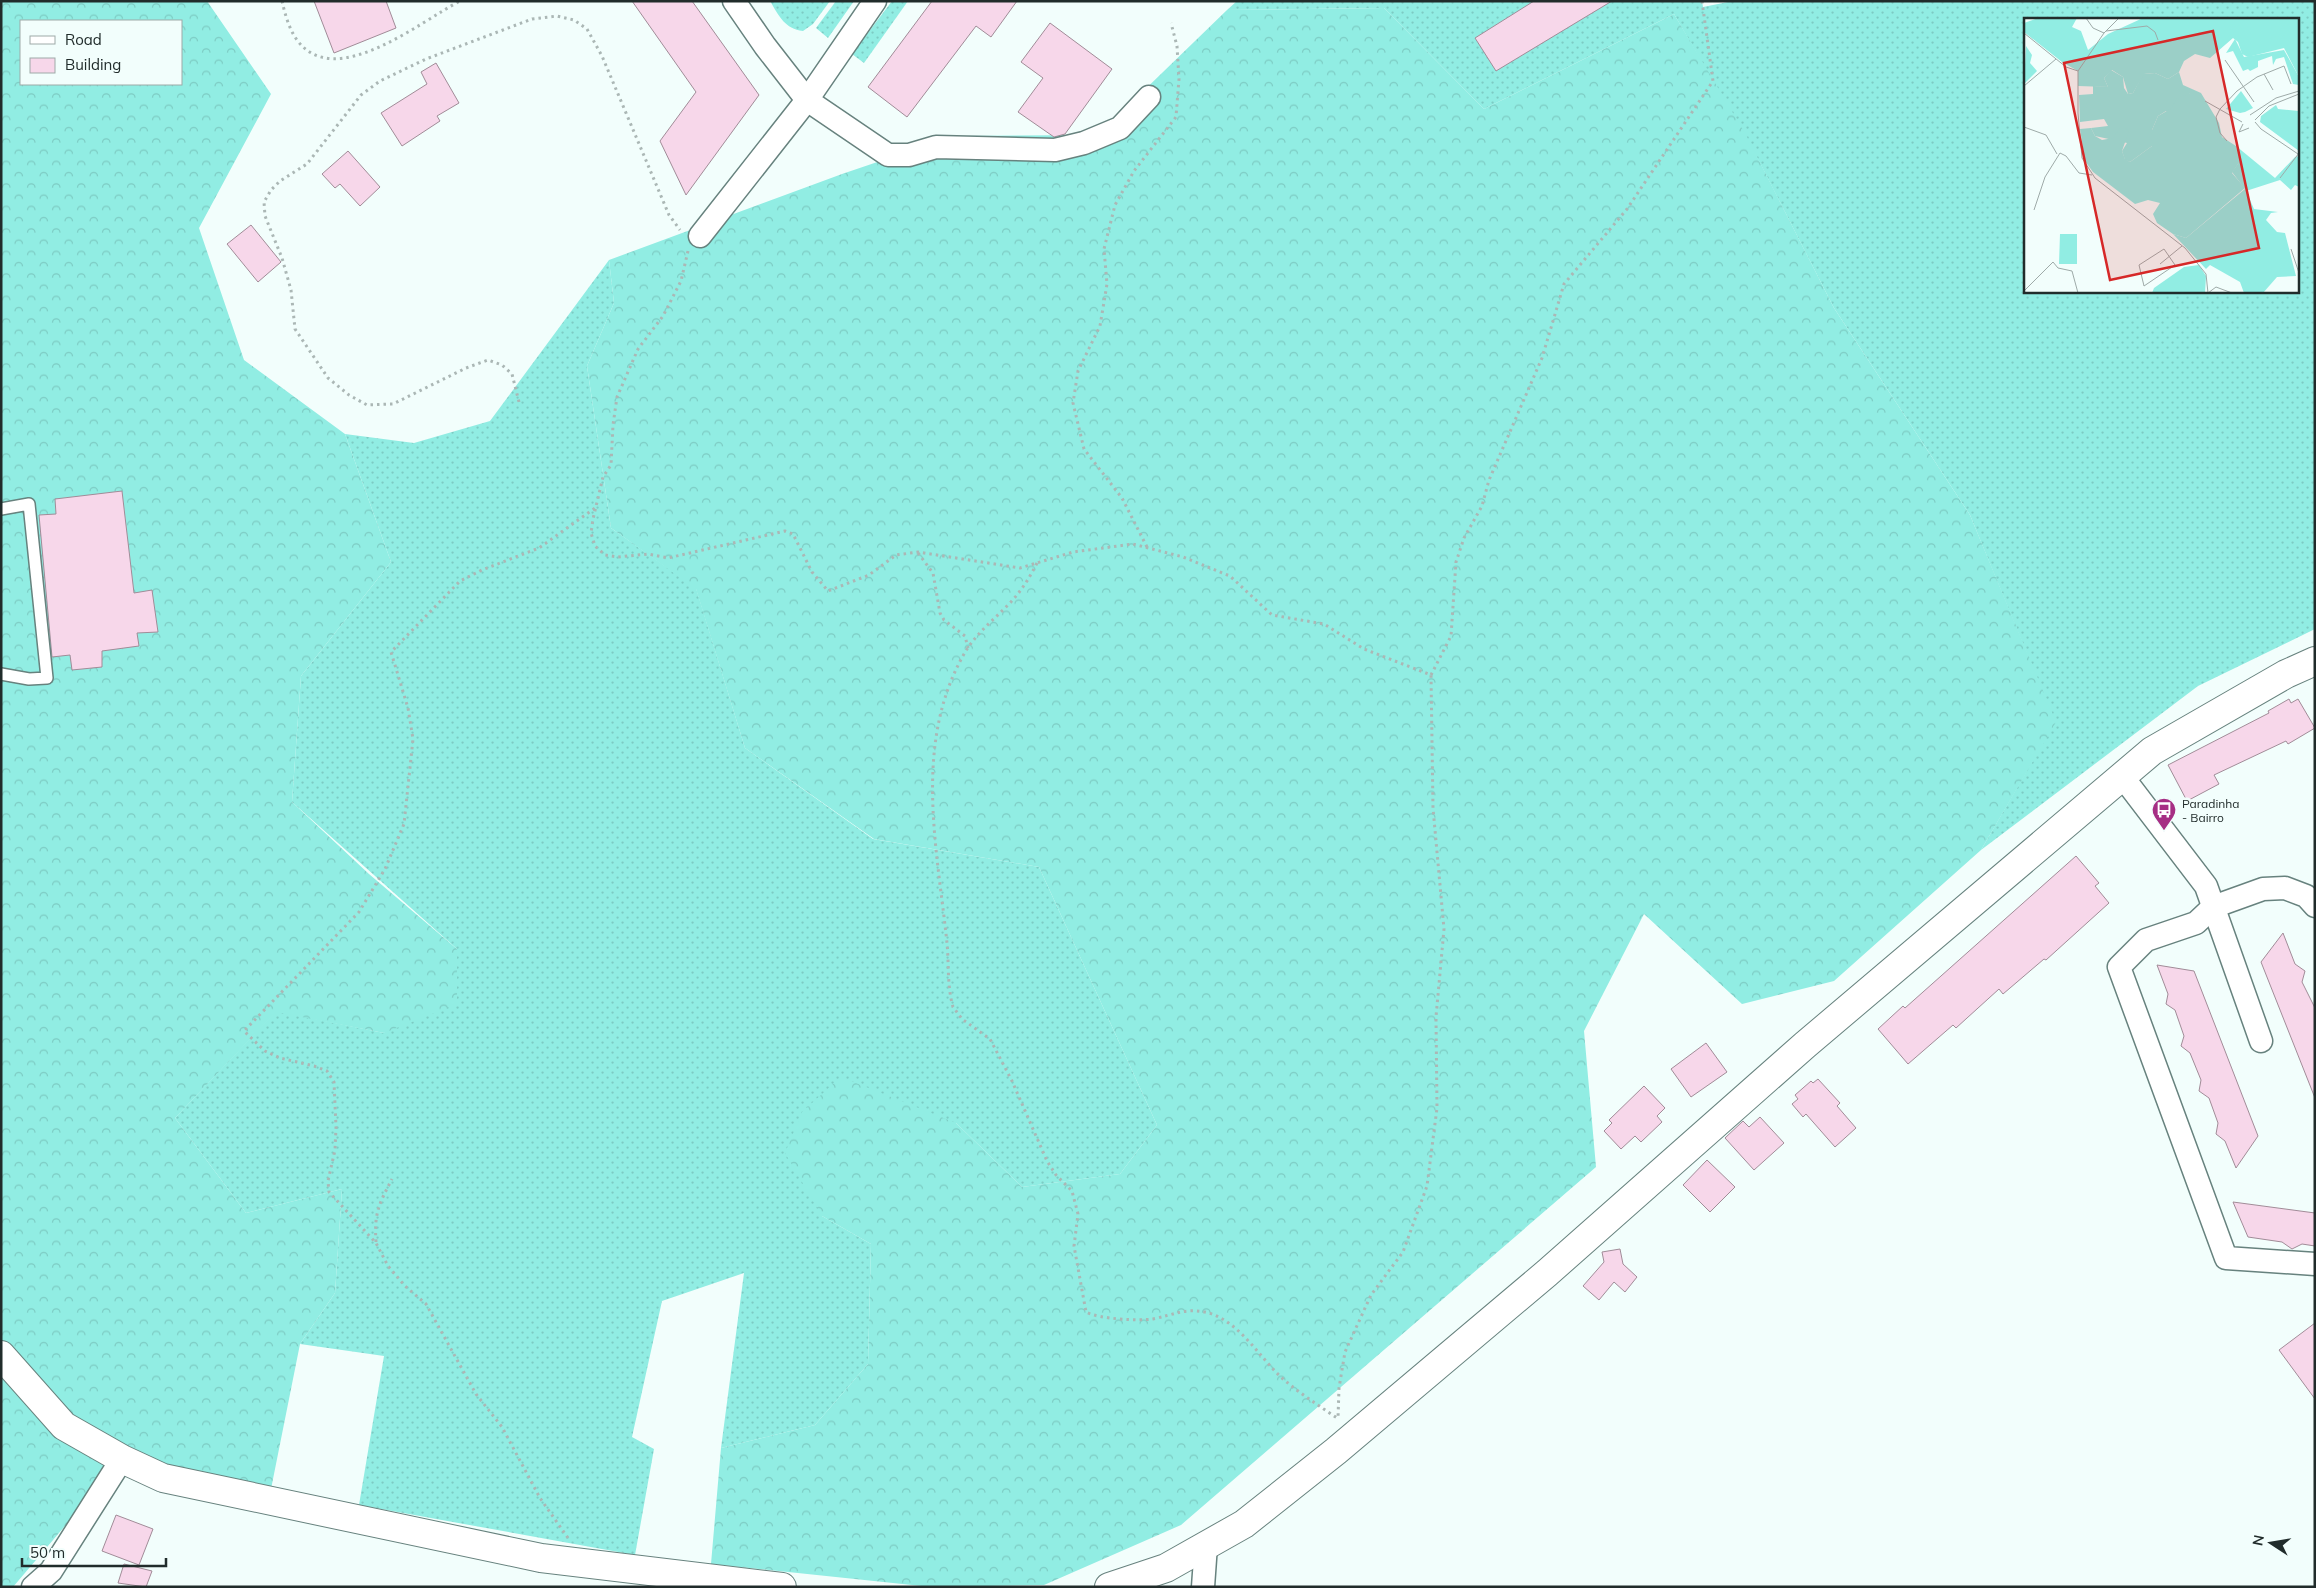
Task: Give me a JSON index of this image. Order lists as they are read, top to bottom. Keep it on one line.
{"places":{"bus stop":["Paradinha - Bairro"]},"legend":["Road","Building"],"scale_bar":"50 m","north":"left"}
